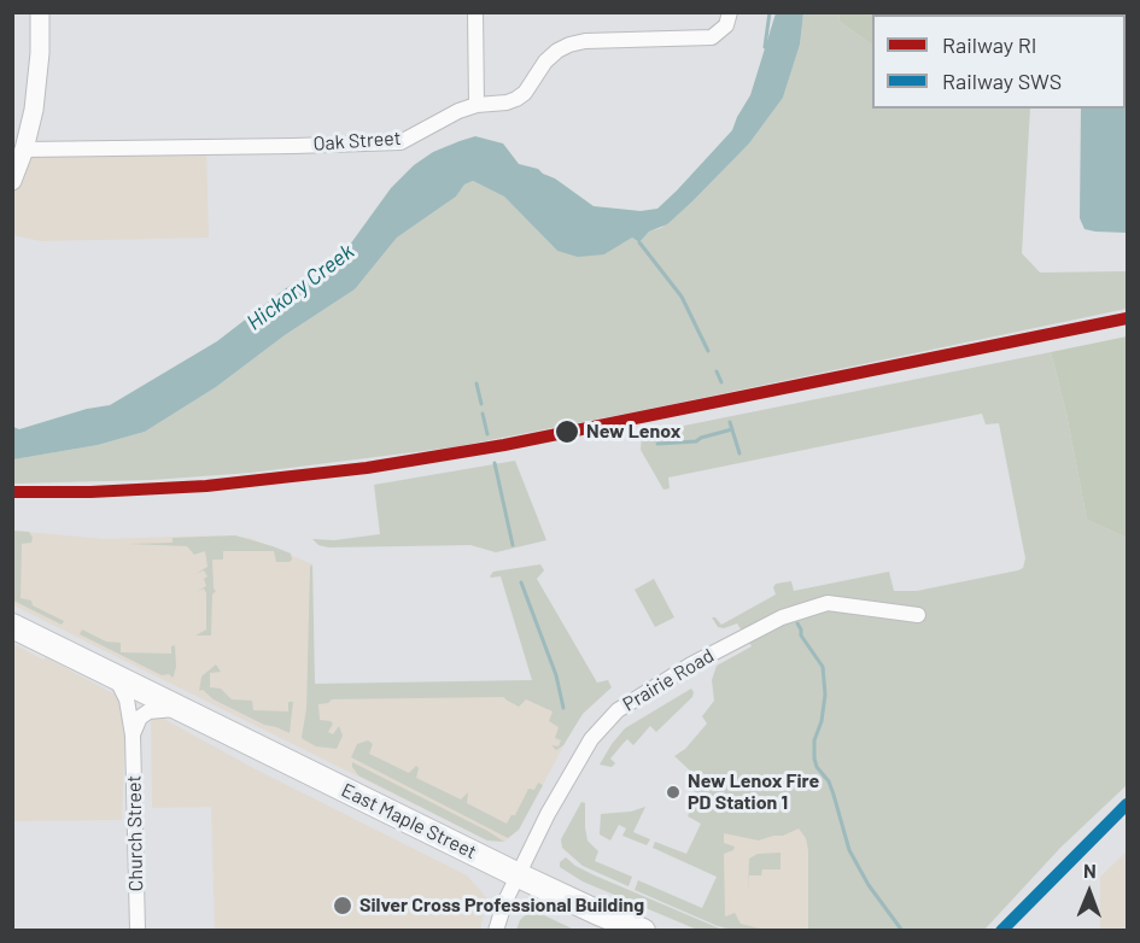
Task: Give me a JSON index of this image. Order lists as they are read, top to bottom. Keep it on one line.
{"streets":{"main road":["East Maple Street"],"street":["Oak Street","Prairie Road","Church Street"]},"crossings":[["Prairie Road","East Maple Street"],["East Maple Street","Church Street"]],"water":["Hickory Creek"],"places":["New Lenox","New Lenox Fire PD Station 1","Silver Cross Professional Building"],"lines":["rail line RI","rail line SWS"],"legend":["Railway RI","Railway SWS"],"north":"top"}
